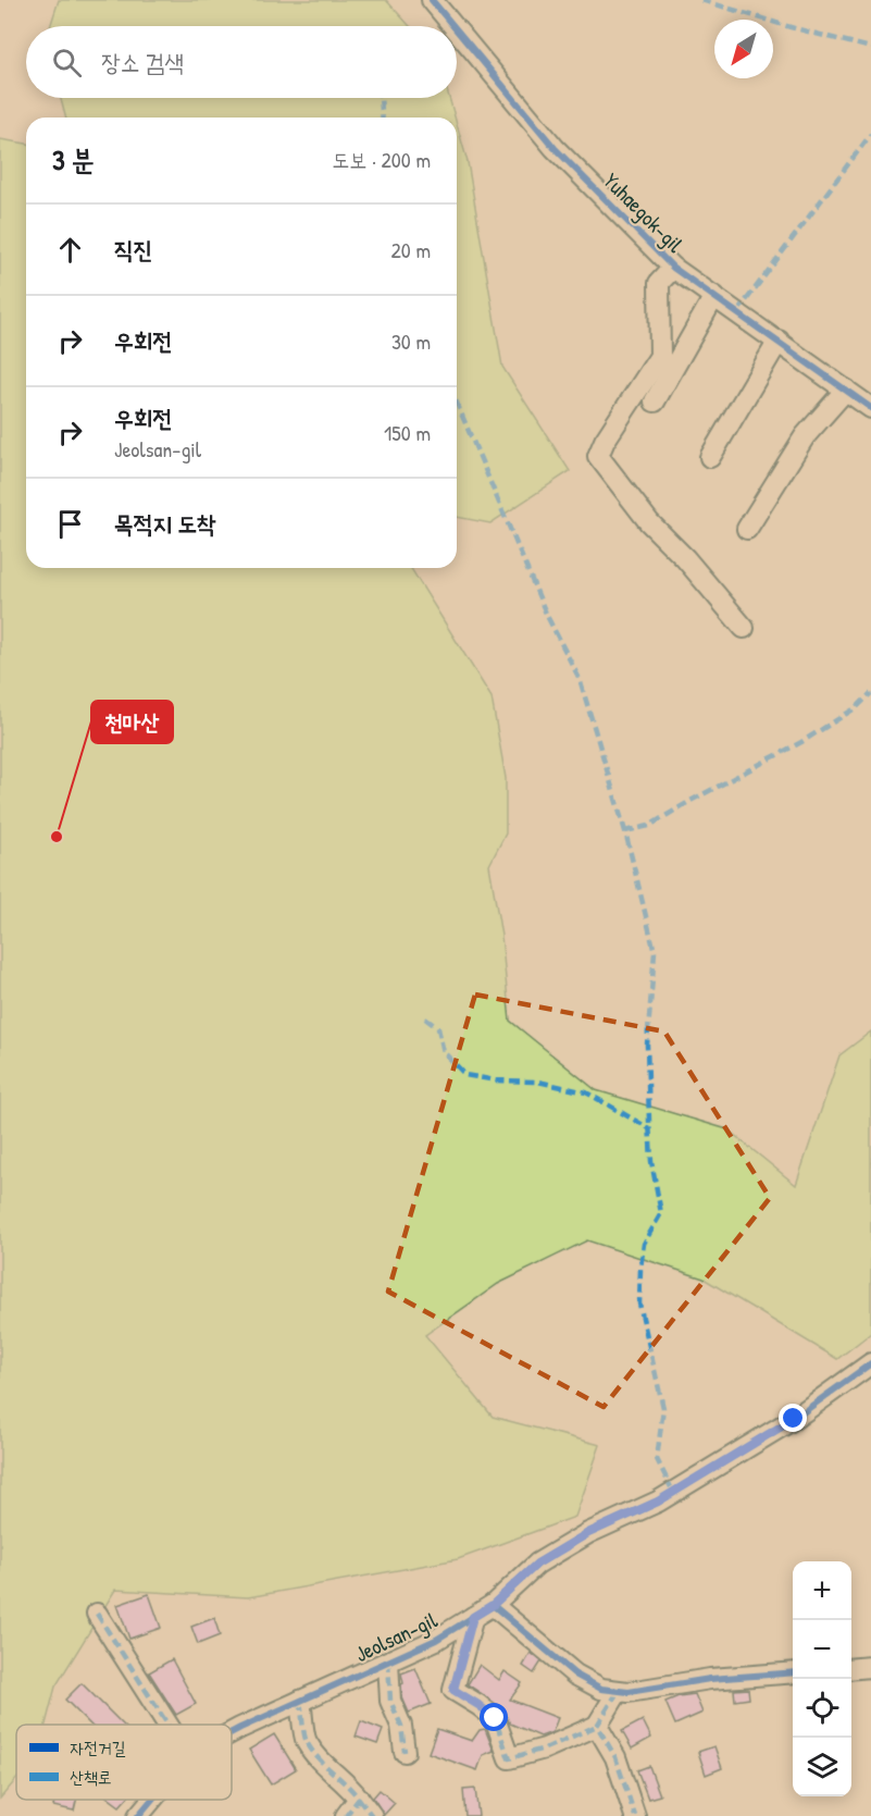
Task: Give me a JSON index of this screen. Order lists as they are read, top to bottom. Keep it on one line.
{"streets":{"street":["Yuhaegok-gil","Jeolsan-gil"]},"places":["천마산"],"legend":["자전거길","산책로"],"north":"bottom left","page":{"search":"장소 검색","heading":["3 분","도보 · 200 m"],"list":[["직진","20 m"],["우회전","30 m"],["우회전","Jeolsan-gil","150 m"],"목적지 도착"],"map_buttons":["+","−"]}}
